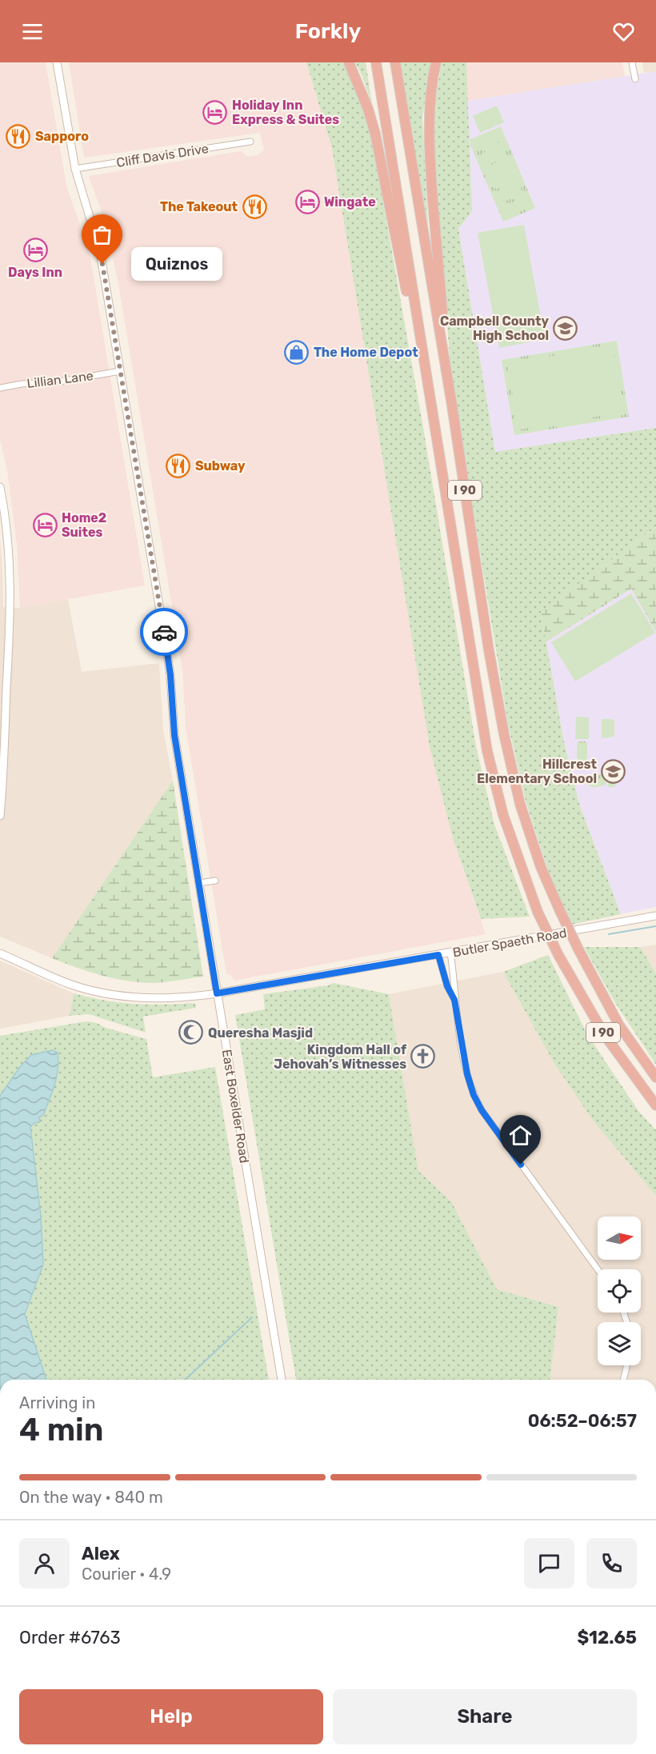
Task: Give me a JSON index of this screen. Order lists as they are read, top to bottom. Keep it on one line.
{"streets":{"highway":["I 90"],"main road":["Butler Spaeth Road","East Boxelder Road"],"street":["Cliff Davis Drive","Lillian Lane"]},"crossings":[["Cliff Davis Drive","East Boxelder Road"],["Lillian Lane","East Boxelder Road"],["Butler Spaeth Road","East Boxelder Road"]],"places":{"hotel":["Holiday Inn Express & Suites","Wingate","Days Inn","Home2 Suites"],"restaurant":["Sapporo","The Takeout","Subway"],"other":["Quiznos"],"school or university":["Campbell County High School","Hillcrest Elementary School"],"shop":["The Home Depot"],"mosque":["Queresha Masjid"],"church":["Kingdom Hall of Jehovah’s Witnesses"]},"north":"right","page":{"header":"Forkly","bubble":"Quiznos","heading":["4 min","Arriving in","06:52–06:57"],"panel":["Alex","Courier · 4.9","Order #6763","$12.65"],"bar":"On the way · 840 m","buttons":["Help","Share"]}}
